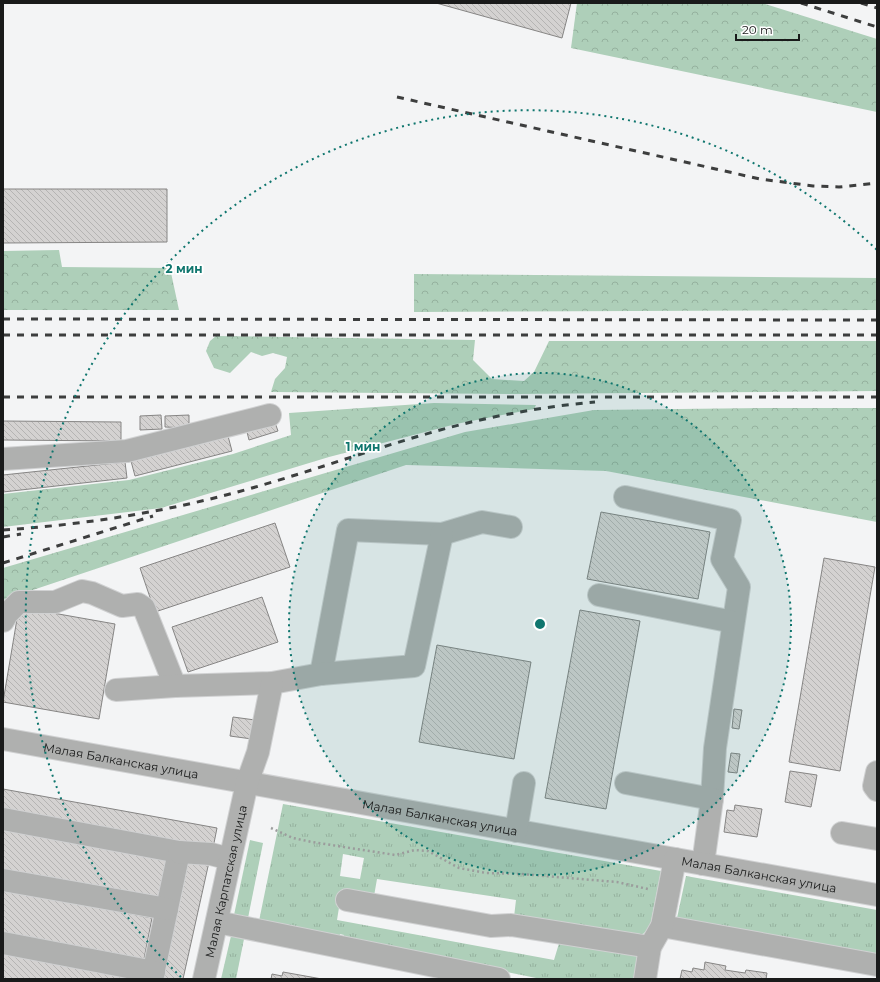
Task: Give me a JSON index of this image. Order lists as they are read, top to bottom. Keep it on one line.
{"streets":{"street":["Малая Балканская улица","Малая Карпатская улица"]},"crossings":[["Малая Балканская улица","Малая Карпатская улица"]],"scale_bar":"20 m","rings":["2 мин","1 мин"]}
